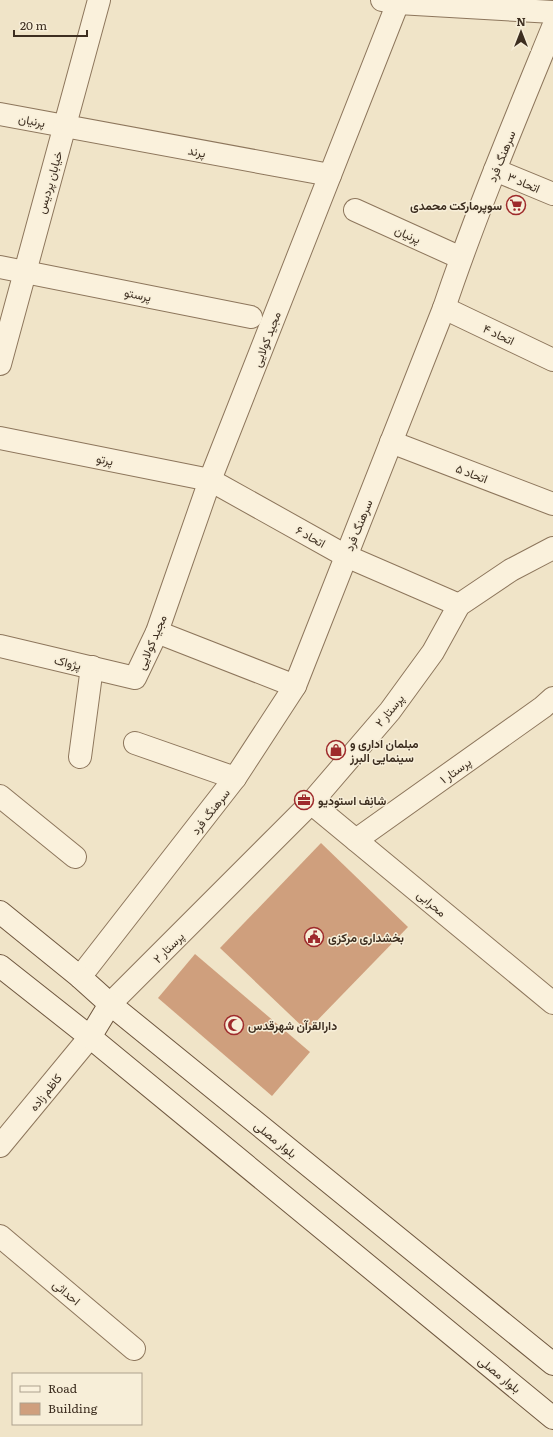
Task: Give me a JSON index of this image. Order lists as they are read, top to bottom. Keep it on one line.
{"streets":{"street":["پرنیان","پرند","سرهنگ فرد","خیابان پردیس","اتحاد ۳","پرستو","اتحاد ۴","مجید کولایی","پرتو","اتحاد ۵","اتحاد ۶","پژواک","پرستار ۲","پرستار ۱","محرابی","کاظم زاده","بلوار مصلی","احداثی"]},"crossings":[["پرنیان","پرند"],["پرنیان","سرهنگ فرد"],["پرنیان","خیابان پردیس"],["پرند","خیابان پردیس"],["پرند","مجید کولایی"],["سرهنگ فرد","اتحاد ۳"],["سرهنگ فرد","اتحاد ۴"],["سرهنگ فرد","اتحاد ۵"],["سرهنگ فرد","اتحاد ۶"],["سرهنگ فرد","بلوار مصلی"],["خیابان پردیس","پرستو"],["مجید کولایی","پرتو"],["مجید کولایی","اتحاد ۶"],["مجید کولایی","پژواک"],["پرتو","اتحاد ۶"],["اتحاد ۶","پرستار ۲"],["پرستار ۲","محرابی"],["پرستار ۲","کاظم زاده"],["پرستار ۲","بلوار مصلی"],["پرستار ۱","محرابی"],["کاظم زاده","بلوار مصلی"]],"places":{"supermarket":["سوپرمارکت محمدی"],"shop":["مبلمان اداری و سینمایی البرز"],"office":["شانِف استودیو"],"public building":["بخشداری مرکزی"],"mosque":["دارالقرآن شهرقدس"]},"legend":["Road","Building"],"scale_bar":"20 m","north":"top"}
